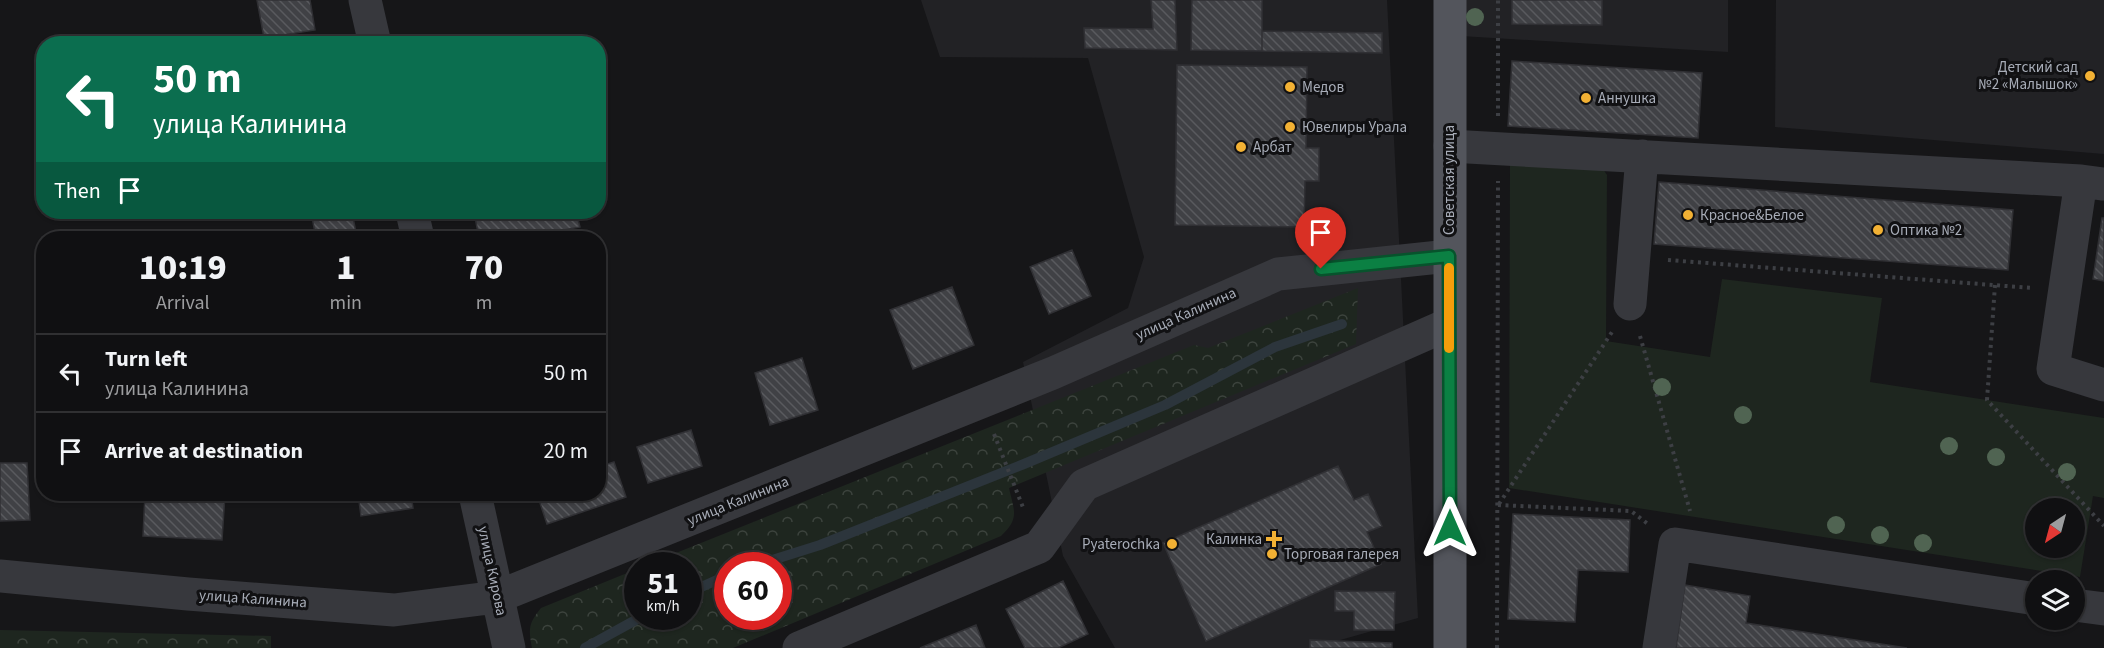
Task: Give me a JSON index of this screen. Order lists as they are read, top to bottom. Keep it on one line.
{"streets":{"main road":["Советская улица"],"street":["улица Калинина","улица Кирова"]},"crossings":[["Советская улица","улица Калинина"],["улица Калинина","улица Кирова"]],"places":{"other":["Детский сад №2 «Малышок»","Медов","Аннушка","Ювелиры Урала","Арбат","Красное&Белое","Оптика №2","Pyaterochka","Торговая галерея"],"health":["Калинка"]},"north":"bottom left","page":{"turn":["50 m","улица Калинина"],"then":"Then","eta":["10:19","Arrival","1","min","70","m"],"list":[{"name":"Turn left","note":"улица Калинина","value":"50 m"},{"name":"Arrive at destination","value":"20 m"}],"speed":"51 km/h","limit":"60"}}
